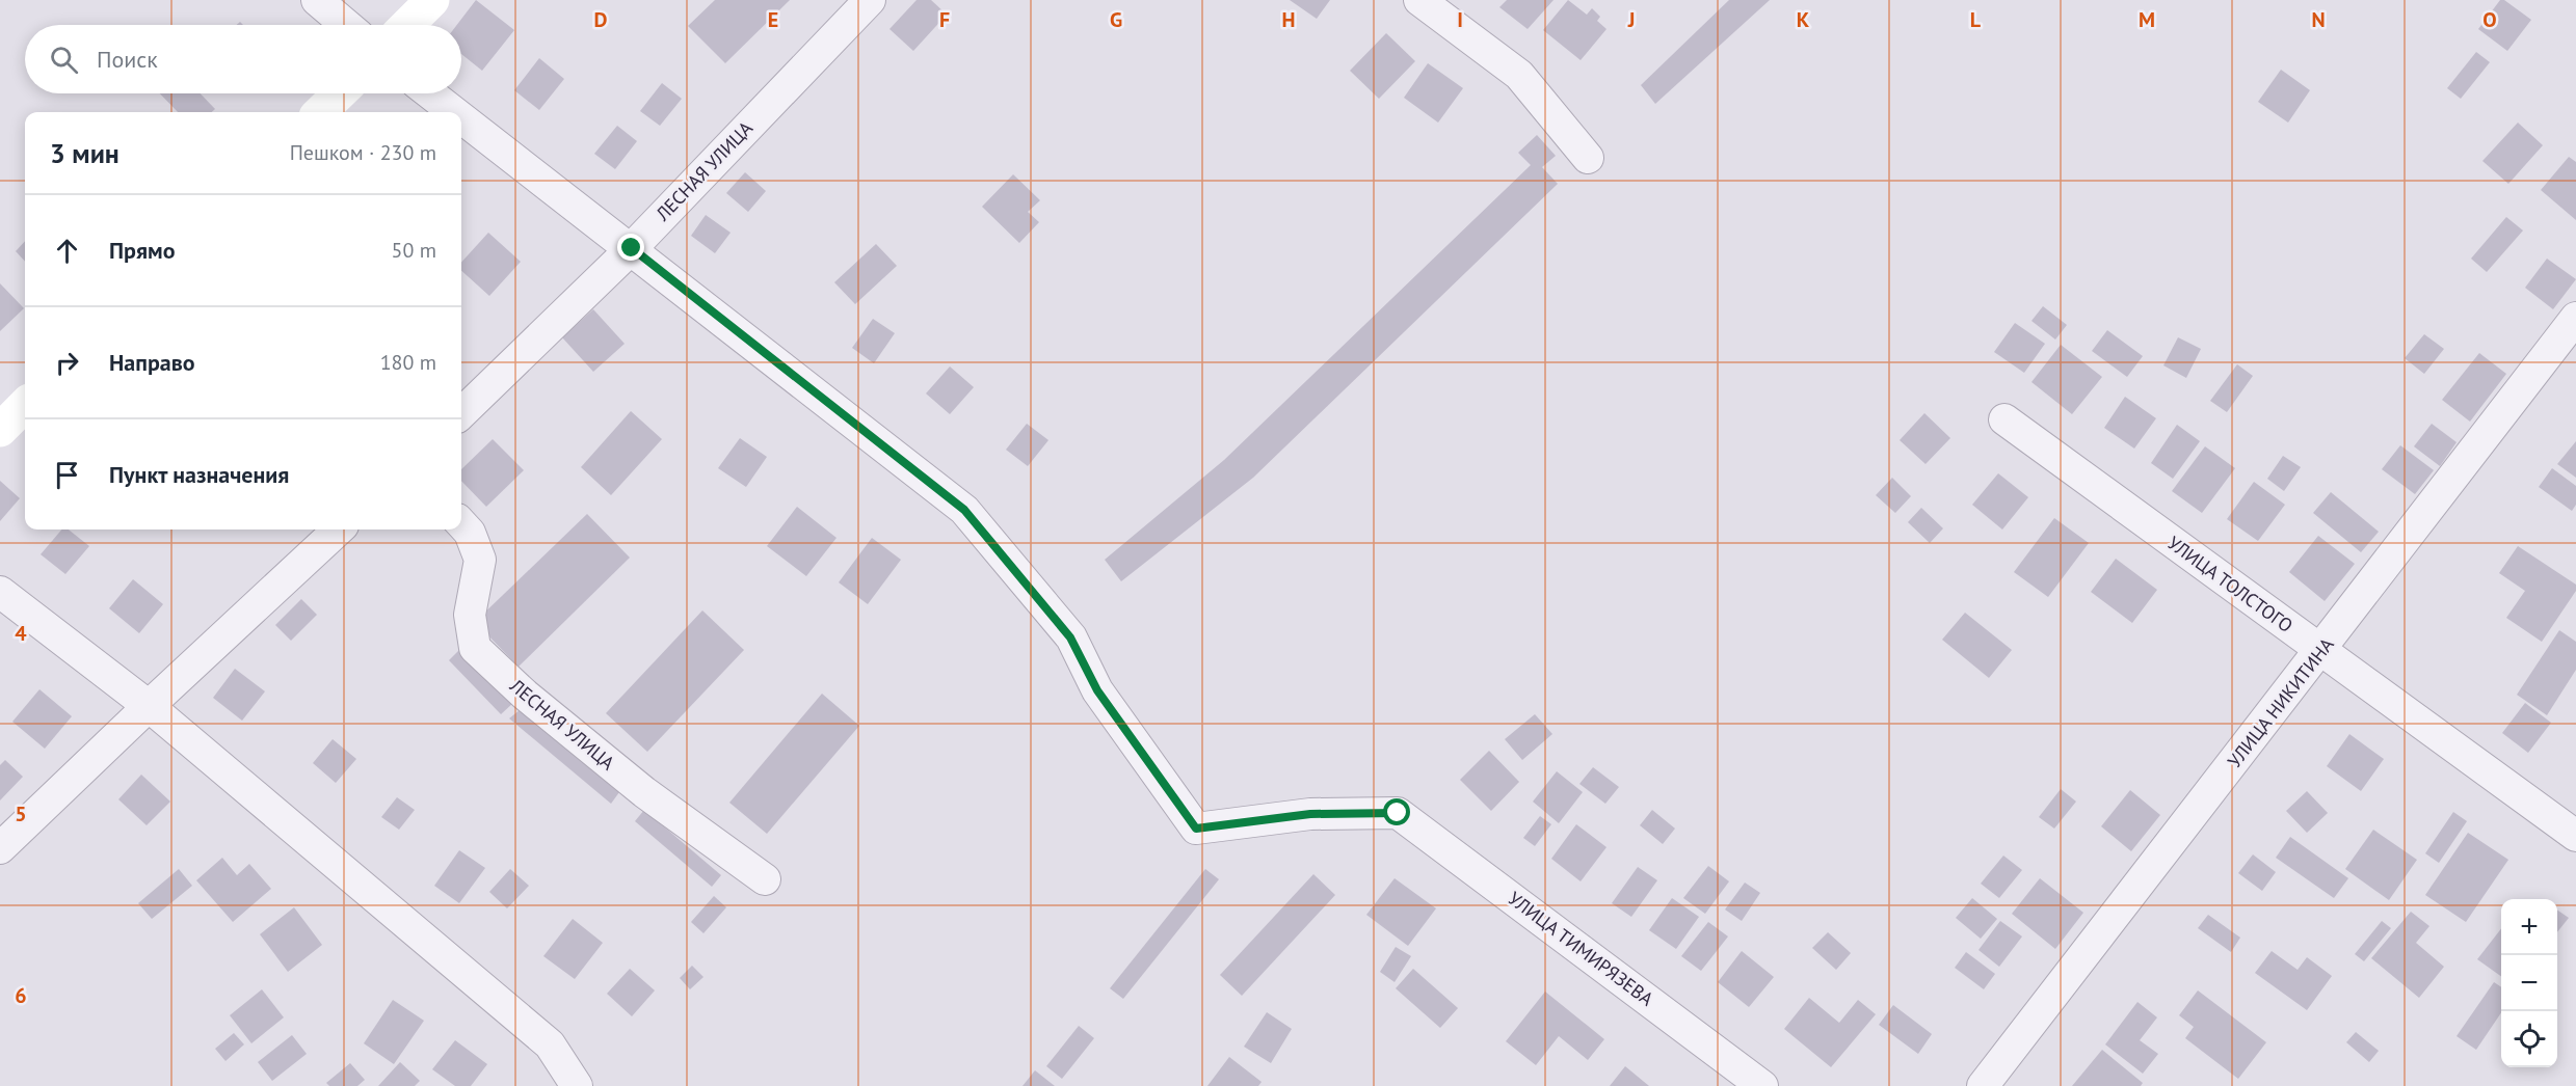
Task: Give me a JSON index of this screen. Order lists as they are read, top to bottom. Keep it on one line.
{"streets":{"street":["ЛЕСНАЯ УЛИЦА","УЛИЦА ТОЛСТОГО","УЛИЦА НИКИТИНА","УЛИЦА ТИМИРЯЗЕВА"]},"crossings":[["ЛЕСНАЯ УЛИЦА","УЛИЦА ТИМИРЯЗЕВА"],["УЛИЦА ТОЛСТОГО","УЛИЦА НИКИТИНА"]],"page":{"search":"Поиск","heading":["3 мин","Пешком · 230 m"],"list":[["Прямо","50 m"],["Направо","180 m"],"Пункт назначения"],"map_buttons":["+","−"]},"grid":{"columns":["D","E","F","G","H","I","J","K","L","M","N","O"],"rows":["4","5","6"]}}
